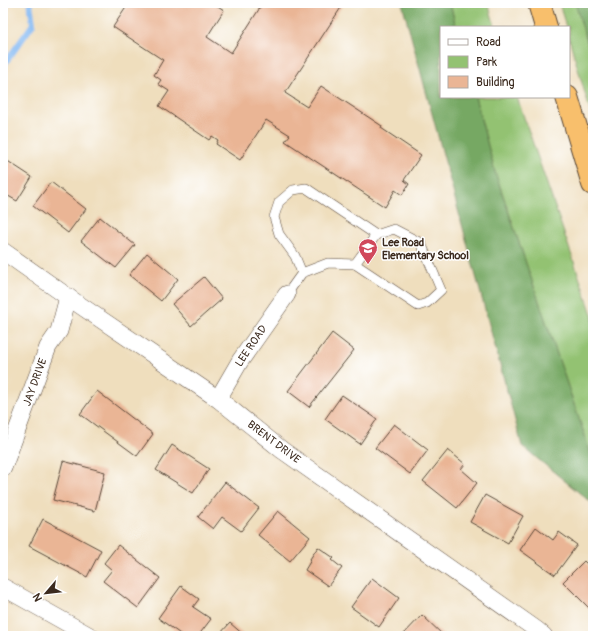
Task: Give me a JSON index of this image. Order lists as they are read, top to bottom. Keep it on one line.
{"streets":{"street":["LEE ROAD","JAY DRIVE","BRENT DRIVE"]},"crossings":[["LEE ROAD","BRENT DRIVE"],["JAY DRIVE","BRENT DRIVE"]],"places":{"school or university":["Lee Road Elementary School"]},"legend":["Road","Park","Building"],"north":"bottom left"}
